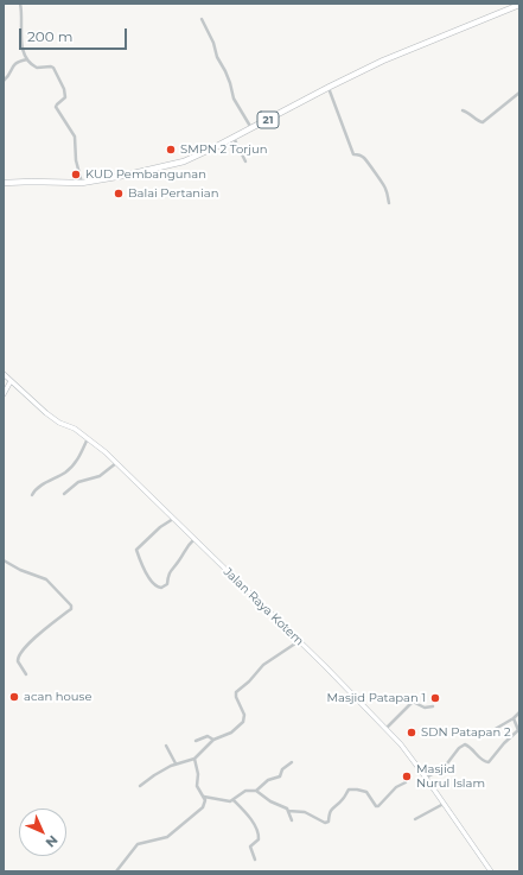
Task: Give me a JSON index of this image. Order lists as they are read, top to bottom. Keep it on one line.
{"streets":{"highway":["21"],"street":["Jalan Raya Kotem"]},"places":["SMPN 2 Torjun","KUD Pembangunan","Balai Pertanian","acan house","Masjid Patapan 1","SDN Patapan 2","Masjid Nurul Islam"],"scale_bar":"200 m","north":"bottom right"}
